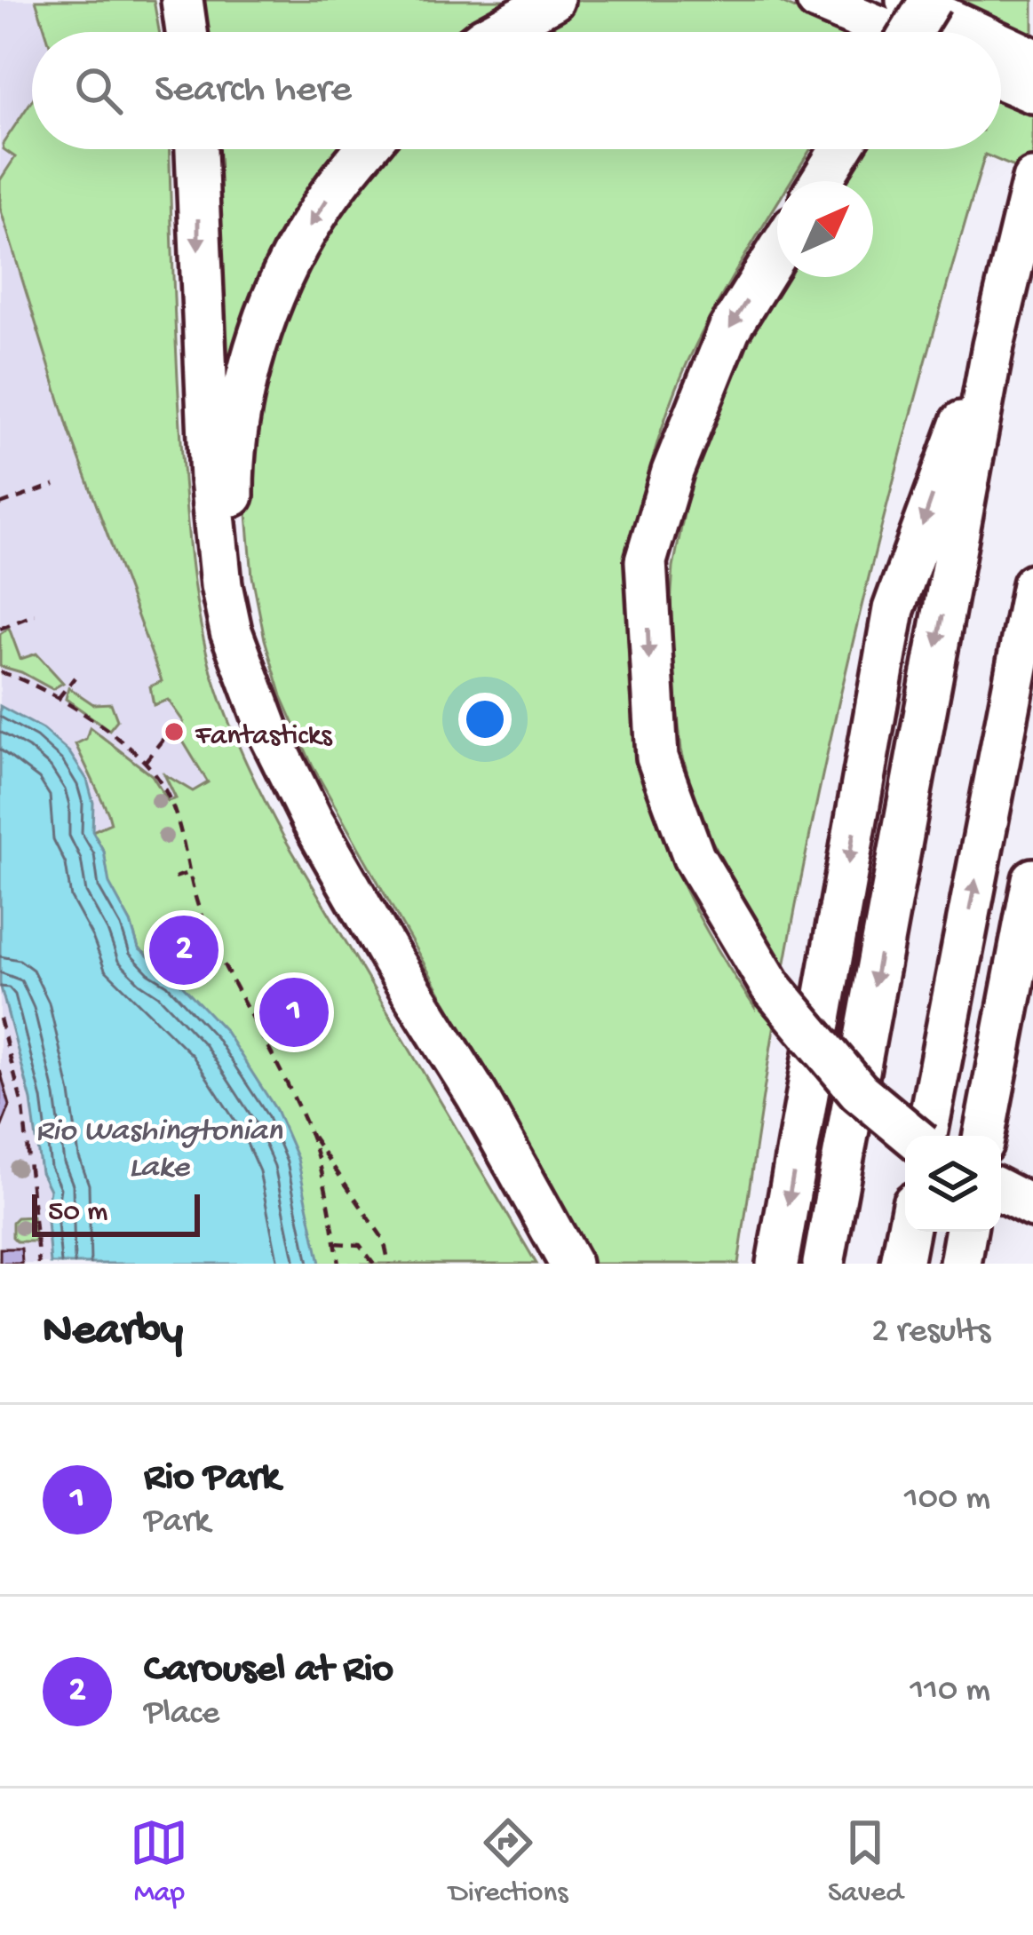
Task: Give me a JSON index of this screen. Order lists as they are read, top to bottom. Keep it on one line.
{"water":["Rio Washingtonian Lake"],"places":["Fantasticks"],"scale_bar":"50 m","north":"top right","page":{"search":"Search here","pins":["2","1"],"scale":"50 m","heading":["Nearby","2 results"],"list":[{"mark":"1","name":"Rio Park","note":"Park","value":"100 m"},{"mark":"2","name":"Carousel at Rio","note":"Place","value":"110 m"}],"nav":["Map","Directions","Saved"]}}
